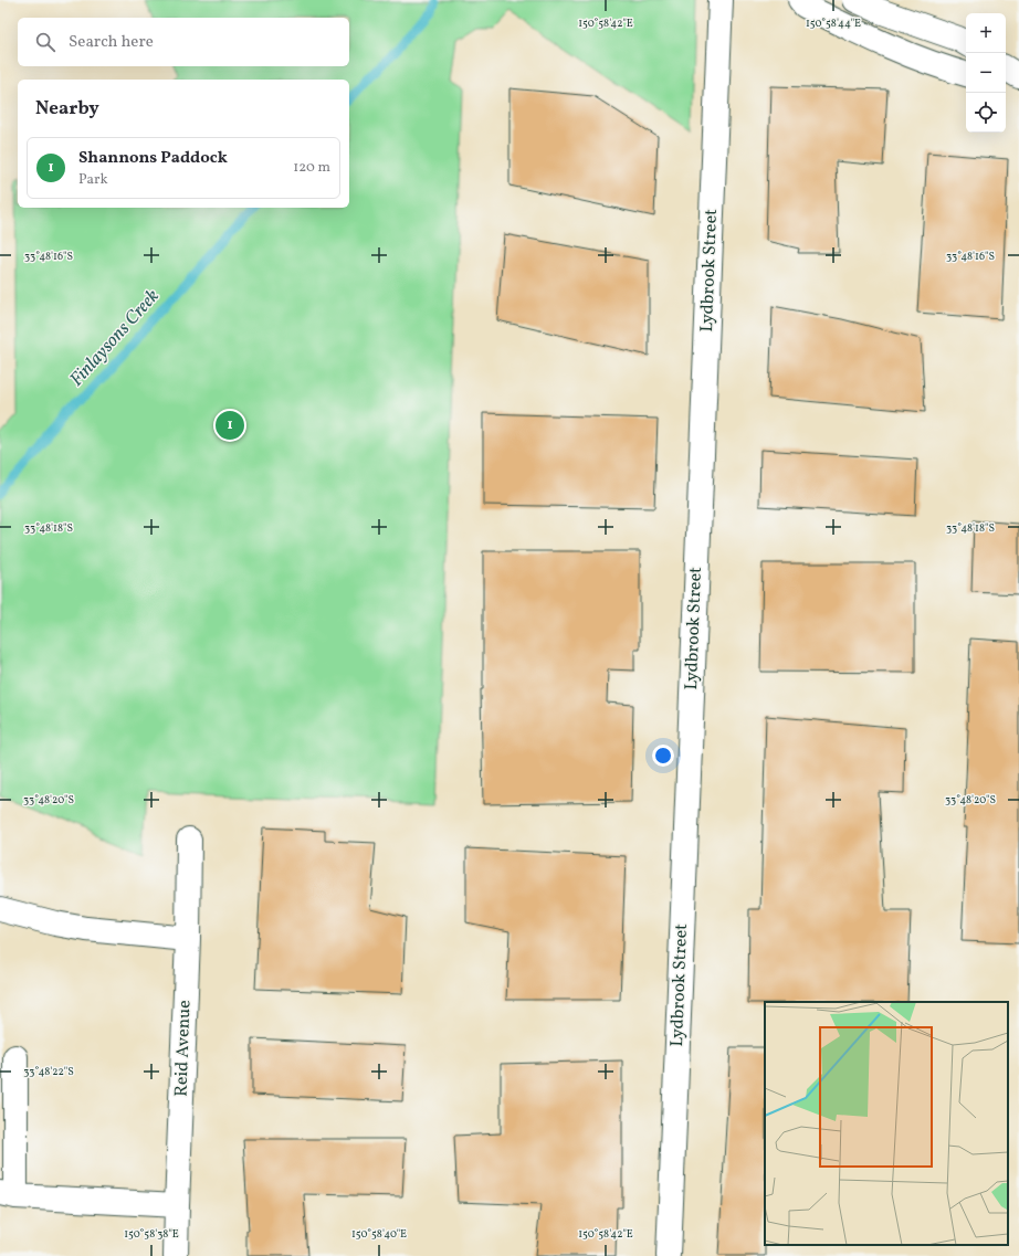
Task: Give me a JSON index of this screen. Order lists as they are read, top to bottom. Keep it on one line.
{"streets":{"street":["Lydbrook Street","Reid Avenue"]},"water":["Finlaysons Creek"],"page":{"map_buttons":["+","−"],"search":"Search here","heading":"Nearby","list":[{"mark":"1","name":"Shannons Paddock","note":"Park","value":"120 m"}],"pins":"1"},"coordinates":["150°58'42\"E","150°58'44\"E","33°48'16\"S","33°48'18\"S","33°48'20\"S","33°48'22\"S","150°58'38\"E","150°58'40\"E"]}
